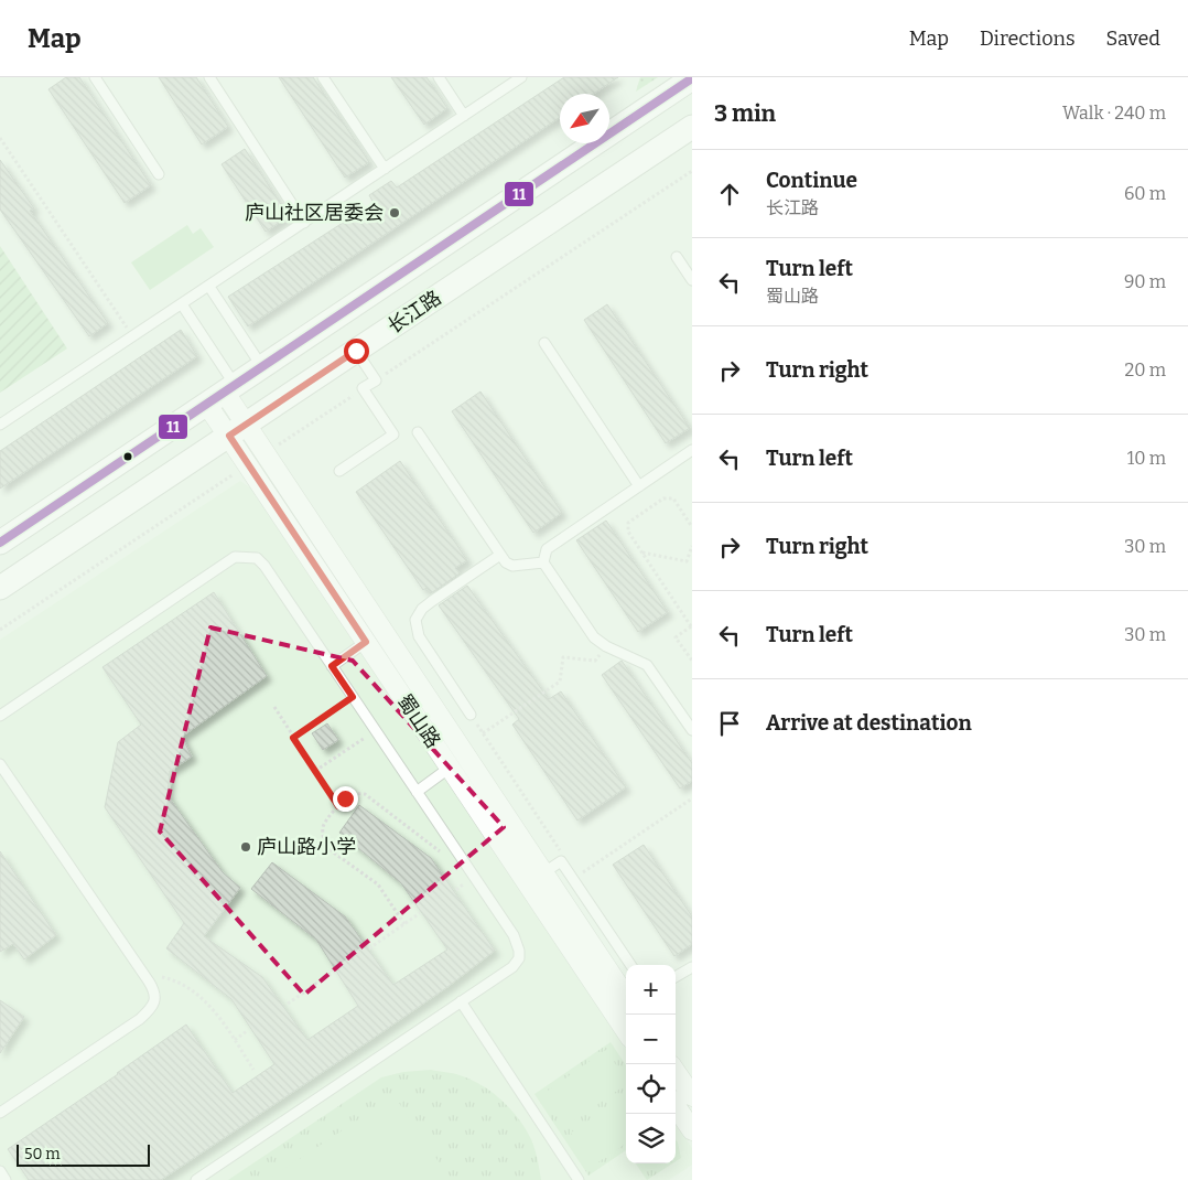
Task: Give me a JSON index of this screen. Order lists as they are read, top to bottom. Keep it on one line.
{"streets":{"street":["长江路","蜀山路"]},"crossings":[["长江路","蜀山路"]],"places":["庐山社区居委会","庐山路小学"],"lines":["transit line 11"],"scale_bar":"50 m","north":"bottom left","page":{"header":"Map","nav":["Map","Directions","Saved"],"heading":["3 min","Walk · 240 m"],"list":[["Continue","长江路","60 m"],["Turn left","蜀山路","90 m"],["Turn right","20 m"],["Turn left","10 m"],["Turn right","30 m"],["Turn left","30 m"],"Arrive at destination"],"map_buttons":["+","−"],"scale":"50 m"}}
